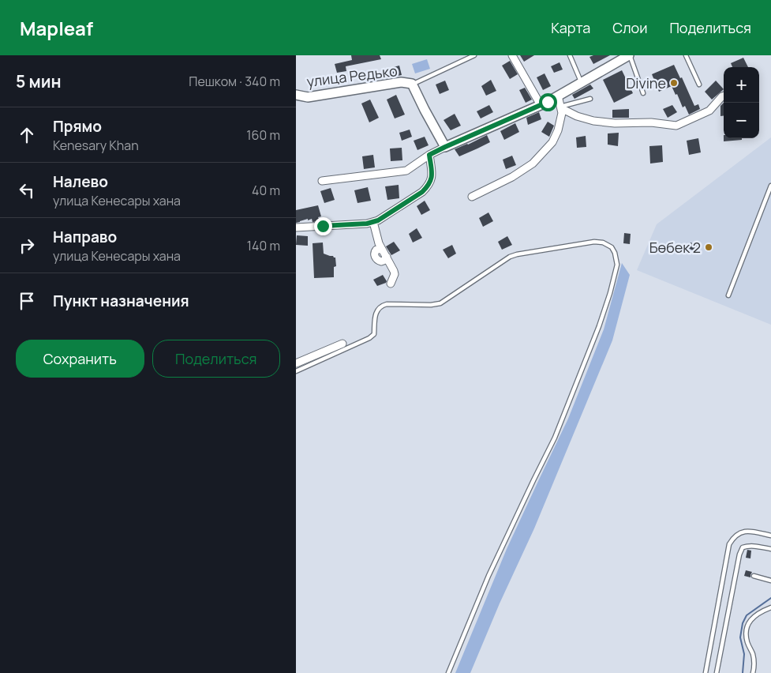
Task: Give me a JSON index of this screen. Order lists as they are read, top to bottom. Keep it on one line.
{"streets":{"street":["улица Редько"]},"places":["Divine","Бөбек 2"],"page":{"header":"Mapleaf","nav":["Карта","Слои","Поделиться"],"heading":["5 мин","Пешком · 340 m"],"map_buttons":["+","−"],"list":[["Прямо","Kenesary Khan","160 m"],["Налево","улица Кенесары хана","40 m"],["Направо","улица Кенесары хана","140 m"],"Пункт назначения"],"buttons":["Сохранить","Поделиться"]}}
